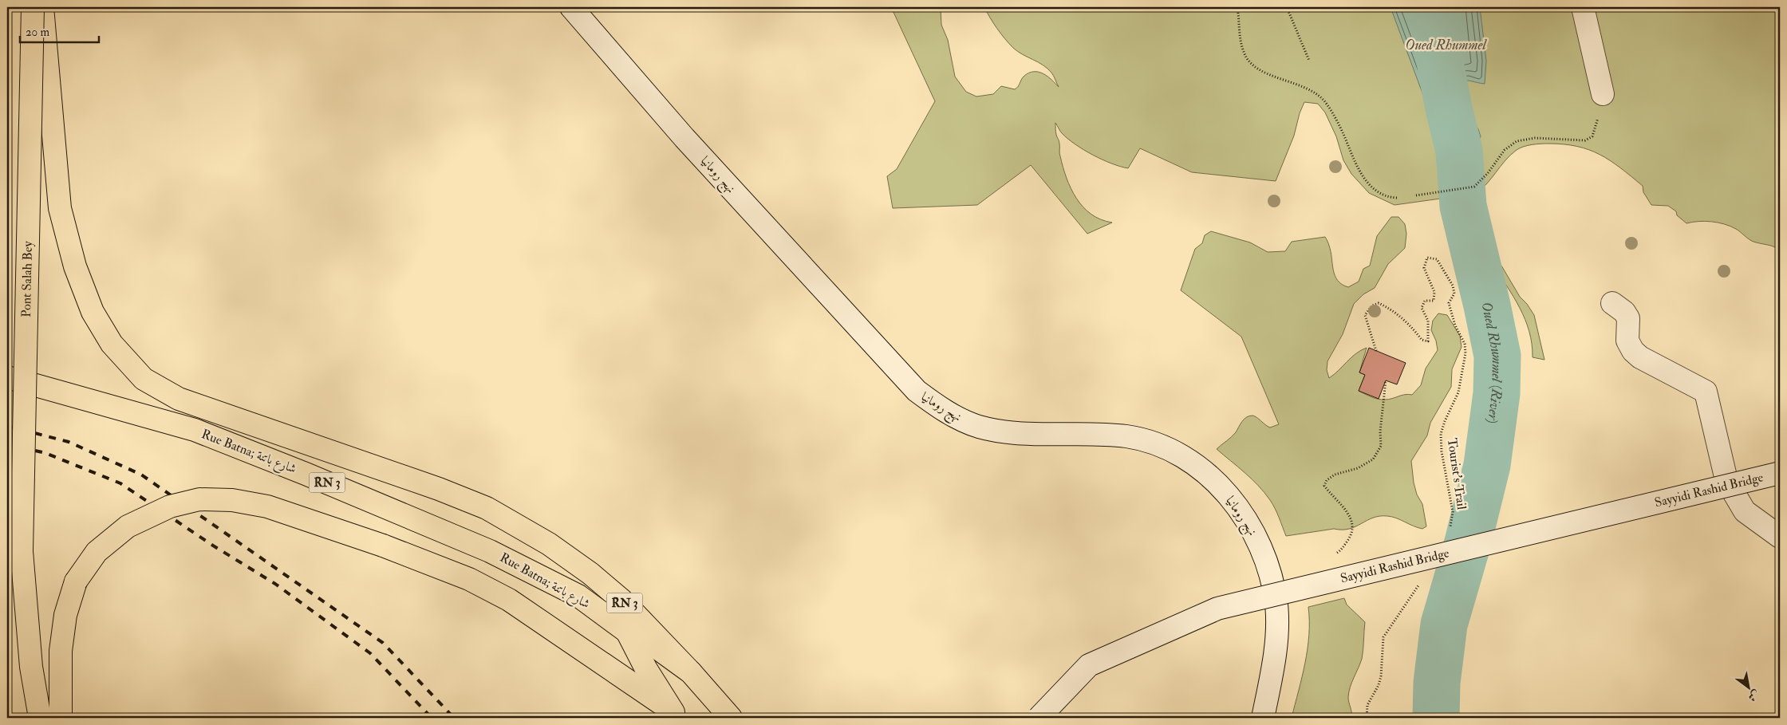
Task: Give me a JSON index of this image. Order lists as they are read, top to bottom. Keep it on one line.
{"streets":{"main road":["Pont Salah Bey","Rue Batna; شارع باتنة","RN 3"],"street":["نهج رومانيا","Sayyidi Rashid Bridge"],"path":["Tourist's Trail"]},"crossings":[["Rue Batna; شارع باتنة","RN 3"]],"water":["Oued Rhummel","Oued Rhummel (River)"],"scale_bar":"20 m","north":"bottom right"}
